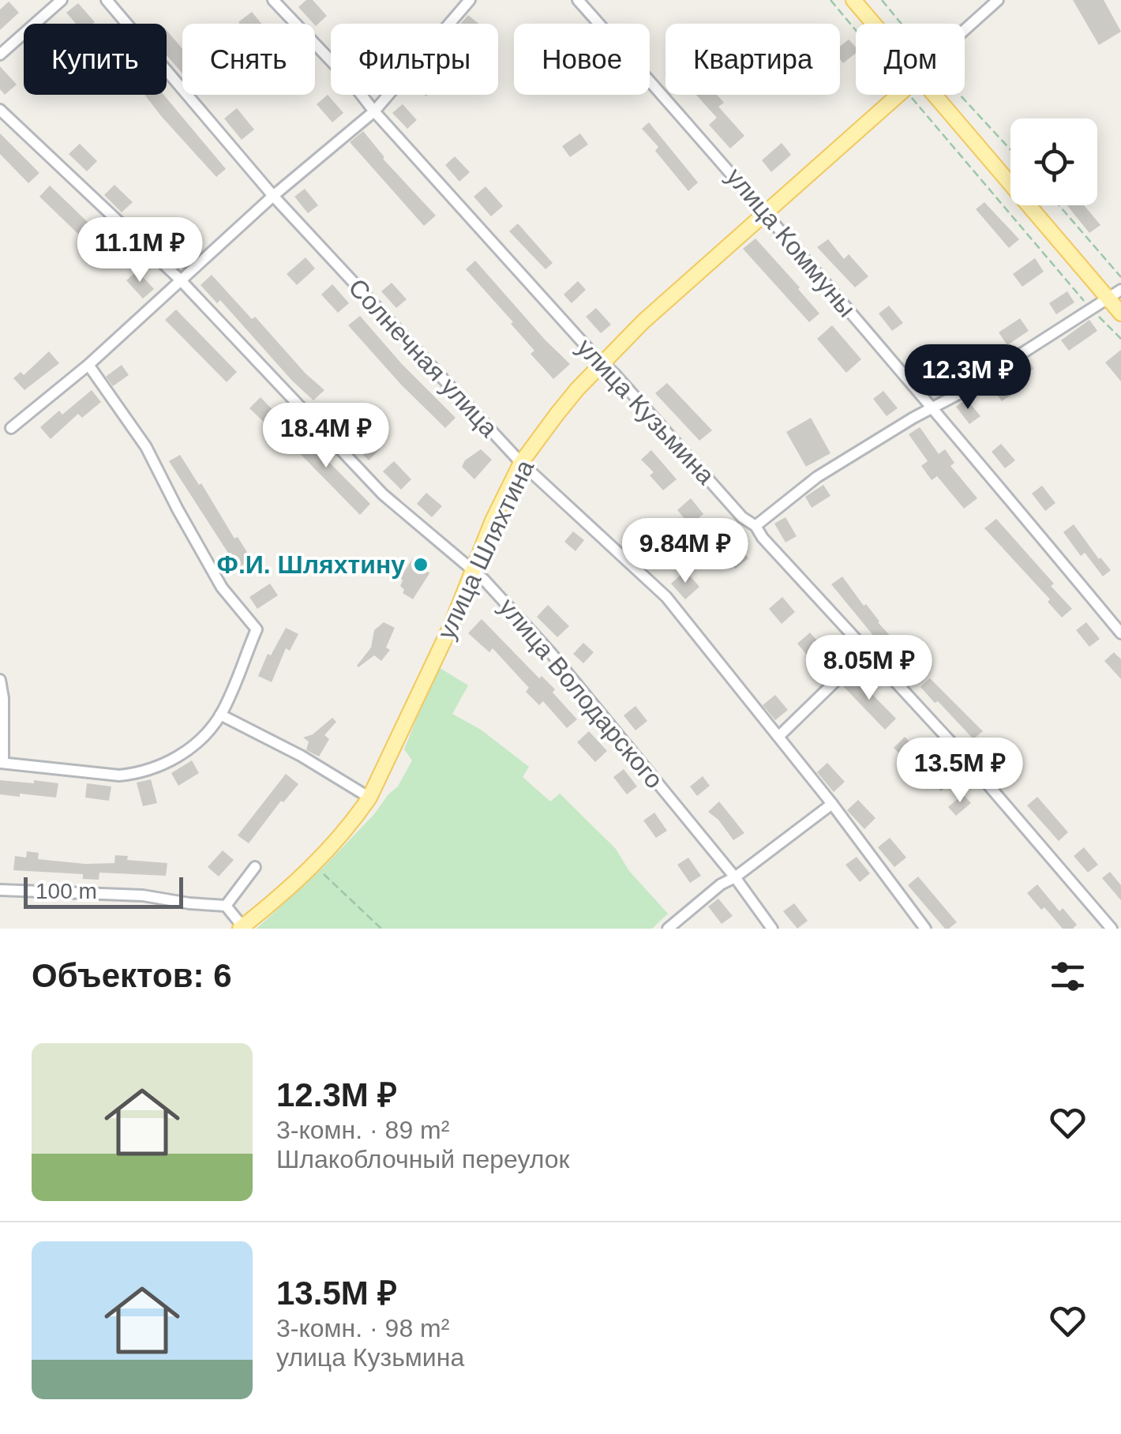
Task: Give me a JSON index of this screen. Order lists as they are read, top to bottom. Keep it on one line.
{"streets":{"main road":["улица Шляхтина"],"street":["улица Коммуны","Солнечная улица","улица Кузьмина","улица Володарского"]},"crossings":[["улица Коммуны","улица Шляхтина"],["Солнечная улица","улица Шляхтина"],["улица Кузьмина","улица Шляхтина"],["улица Шляхтина","улица Володарского"]],"places":["Ф.И. Шляхтину"],"scale_bar":"100 m","page":{"chip":["Купить","Снять","Фильтры","Новое","Квартира","Дом"],"price":["11.1M ₽","12.3M ₽","18.4M ₽","9.84M ₽","8.05M ₽","13.5M ₽"],"scale":"100 m","heading":"Объектов: 6","list":[{"name":"12.3M ₽","note":"3-комн. · 89 m² · Шлакоблочный переулок"},{"name":"13.5M ₽","note":"3-комн. · 98 m² · улица Кузьмина"}]}}
